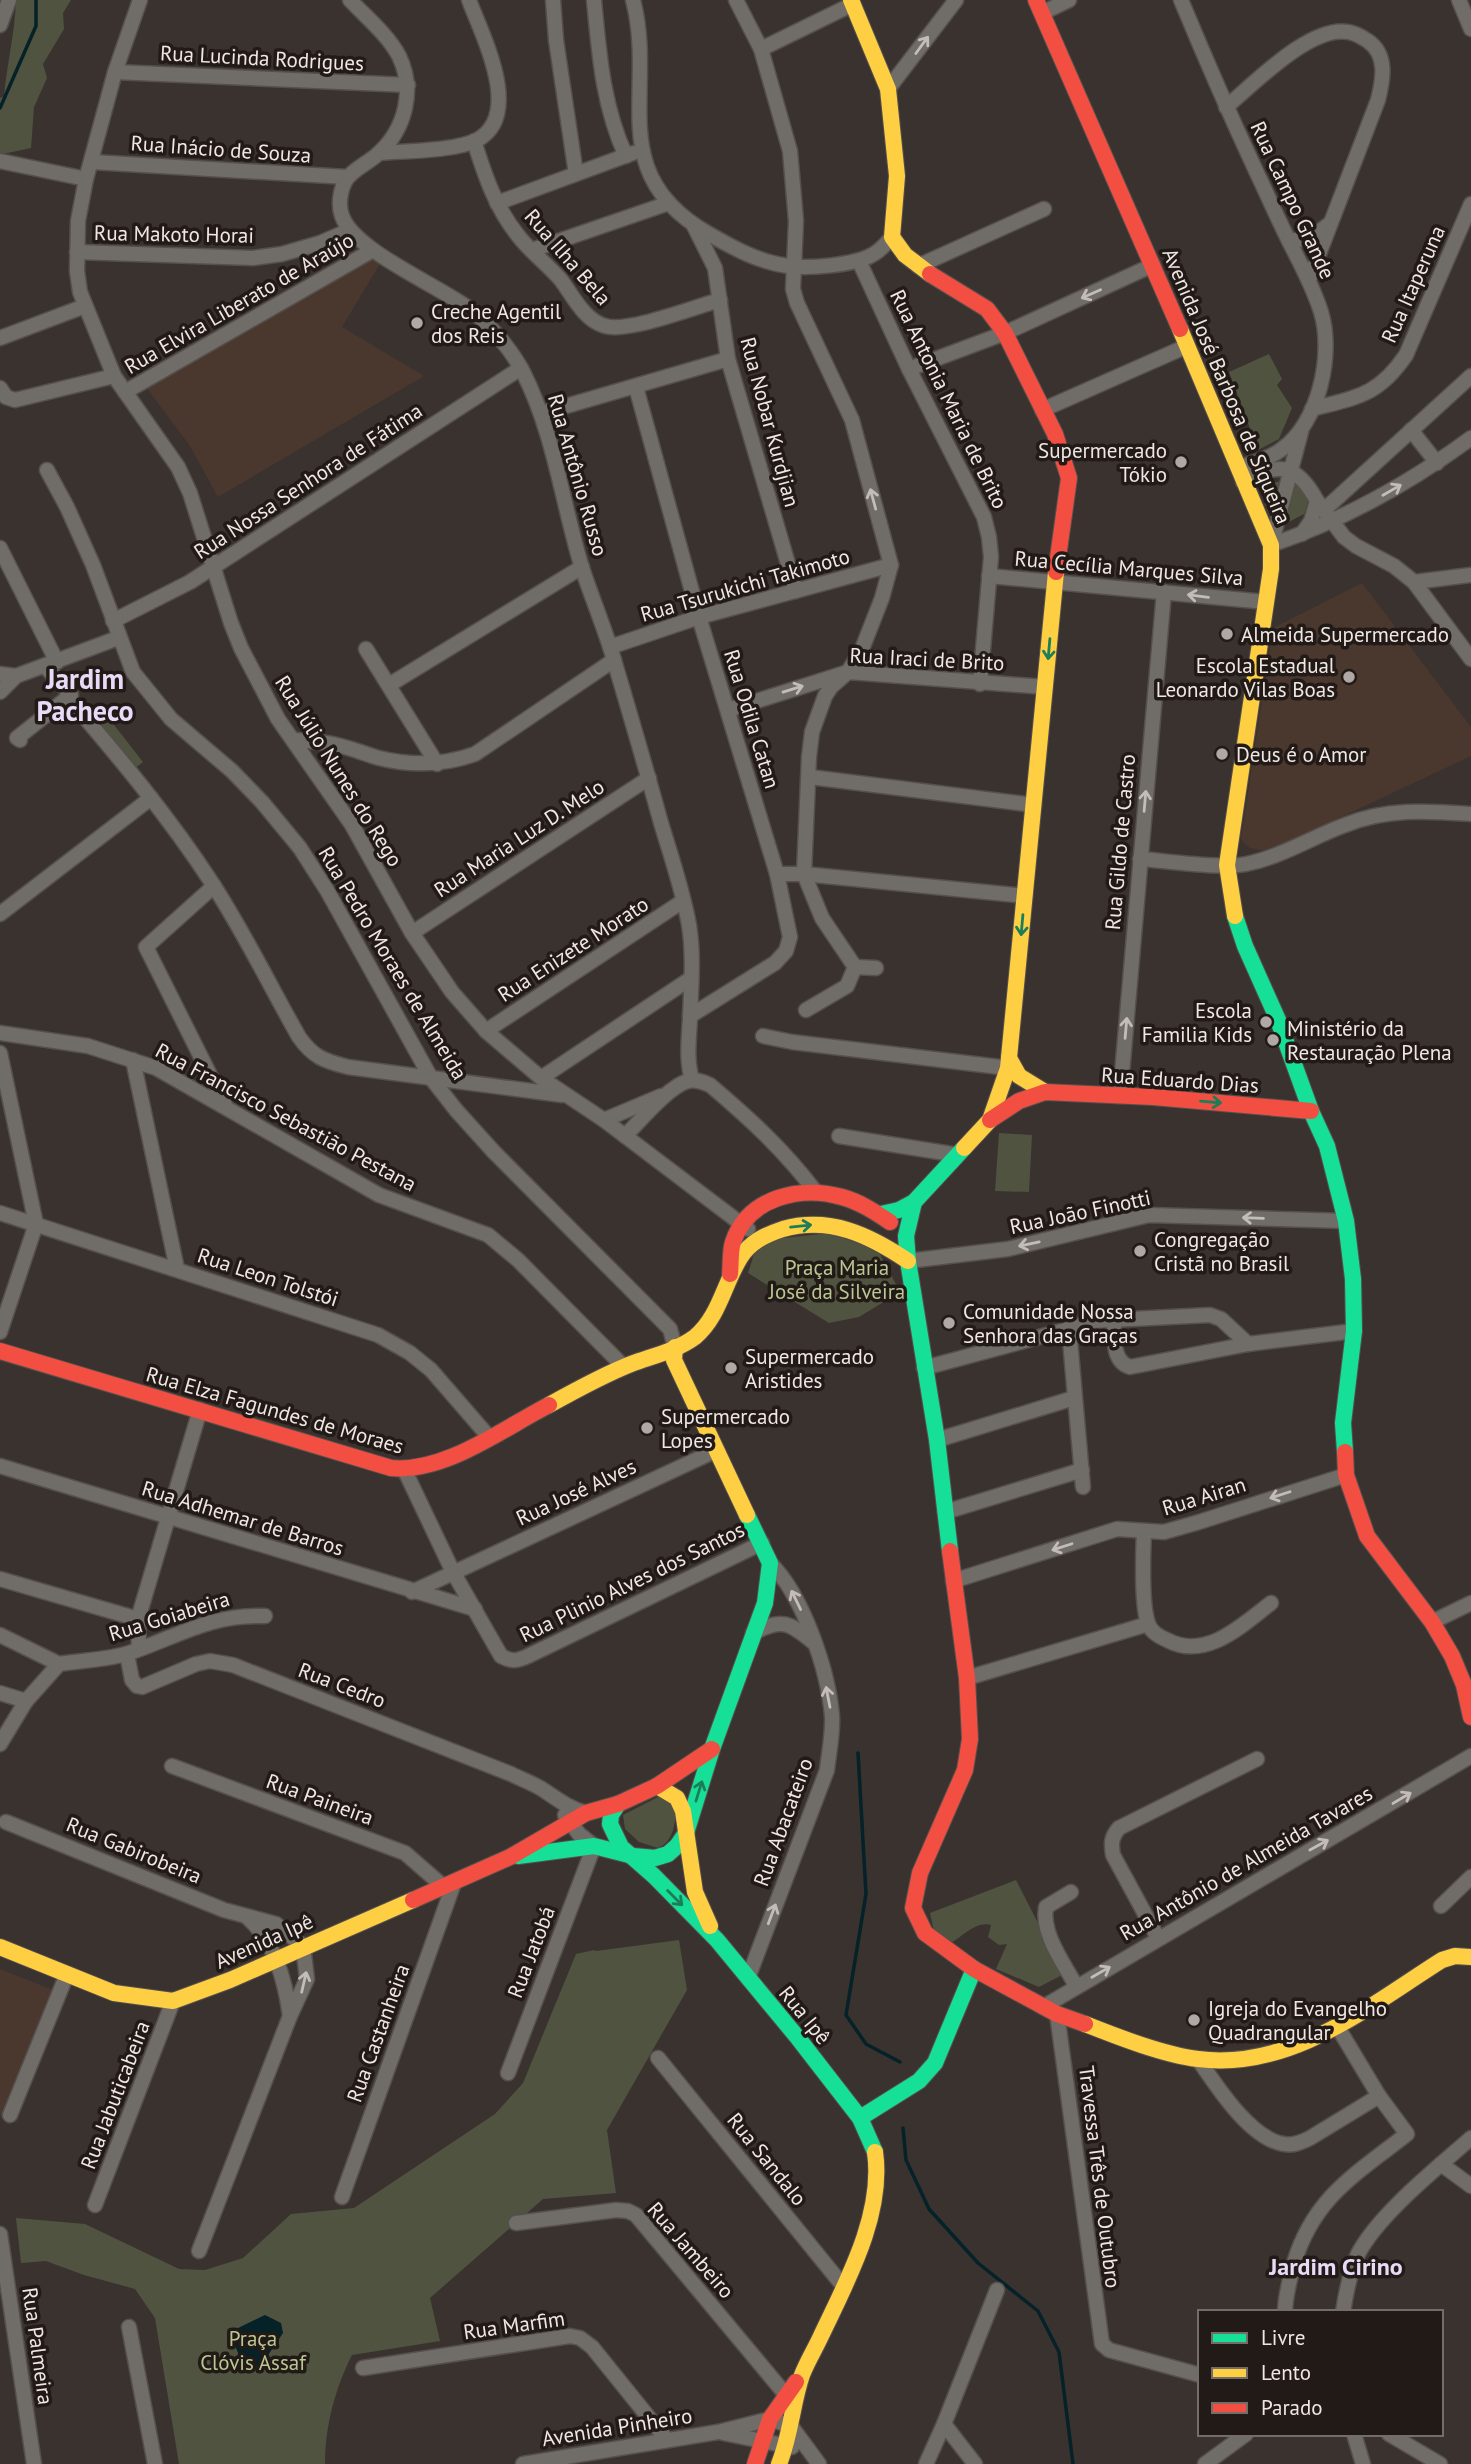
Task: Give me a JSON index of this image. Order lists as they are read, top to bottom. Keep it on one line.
{"streets":{"street":["Rua Lucinda Rodrigues","Rua Inácio de Souza","Rua Campo Grande","Rua Makoto Horai","Rua Ilha Bela","Rua Itaperuna","Rua Elvira Liberato de Araújo","Avenida José Barbosa de Siqueira","Rua Antonia Maria de Brito","Rua Nobar Kurdjian","Rua Antônio Russo","Rua Nossa Senhora de Fátima","Rua Cecília Marques Silva","Rua Tsurukichi Takimoto","Rua Iraci de Brito","Rua Odila Catan","Rua Júlio Nunes do Rego","Rua Maria Luz D. Melo","Rua Gildo de Castro","Rua Enizete Morato","Rua Pedro Moraes de Almeida","Rua Eduardo Dias","Rua Francisco Sebastião Pestana","Rua João Finotti","Rua Leon Tolstói","Rua Elza Fagundes de Moraes","Rua José Alves","Rua Airan","Rua Adhemar de Barros","Rua Plinio Alves dos Santos","Rua Goiabeira","Rua Cedro","Rua Paineira","Rua Abacateiro","Rua Gabirobeira","Rua Antônio de Almeida Tavares","Avenida Ipê","Rua Jatobá","Rua Ipê","Rua Castanheira","Rua Jabuticabeira","Rua Sandalo","Travessa Três de Outubro","Rua Jambeiro","Rua Marfim","Rua Palmeira","Avenida Pinheiro"]},"crossings":[["Rua Lucinda Rodrigues","Rua Júlio Nunes do Rego"],["Rua Inácio de Souza","Rua Júlio Nunes do Rego"],["Rua Campo Grande","Rua Itaperuna"],["Rua Campo Grande","Avenida José Barbosa de Siqueira"],["Rua Makoto Horai","Rua Antônio Russo"],["Rua Makoto Horai","Rua Júlio Nunes do Rego"],["Rua Ilha Bela","Rua Nobar Kurdjian"],["Rua Elvira Liberato de Araújo","Rua Antônio Russo"],["Rua Elvira Liberato de Araújo","Rua Júlio Nunes do Rego"],["Avenida José Barbosa de Siqueira","Rua Cecília Marques Silva"],["Avenida José Barbosa de Siqueira","Rua Eduardo Dias"],["Avenida José Barbosa de Siqueira","Rua João Finotti"],["Avenida José Barbosa de Siqueira","Rua Airan"],["Rua Antonia Maria de Brito","Rua Cecília Marques Silva"],["Rua Antonia Maria de Brito","Rua Iraci de Brito"],["Rua Nobar Kurdjian","Rua Tsurukichi Takimoto"],["Rua Antônio Russo","Rua Nossa Senhora de Fátima"],["Rua Antônio Russo","Rua Tsurukichi Takimoto"],["Rua Antônio Russo","Rua Odila Catan"],["Rua Antônio Russo","Rua Maria Luz D. Melo"],["Rua Antônio Russo","Rua Enizete Morato"],["Rua Nossa Senhora de Fátima","Rua Júlio Nunes do Rego"],["Rua Nossa Senhora de Fátima","Rua Pedro Moraes de Almeida"],["Rua Cecília Marques Silva","Rua Gildo de Castro"],["Rua Tsurukichi Takimoto","Rua Odila Catan"],["Rua Iraci de Brito","Rua Odila Catan"],["Rua Júlio Nunes do Rego","Rua Maria Luz D. Melo"],["Rua Júlio Nunes do Rego","Rua Enizete Morato"],["Rua Júlio Nunes do Rego","Rua Elza Fagundes de Moraes"],["Rua Gildo de Castro","Rua Eduardo Dias"],["Rua Pedro Moraes de Almeida","Rua Elza Fagundes de Moraes"],["Rua Francisco Sebastião Pestana","Rua Elza Fagundes de Moraes"],["Rua Leon Tolstói","Rua Elza Fagundes de Moraes"],["Rua Elza Fagundes de Moraes","Rua Plinio Alves dos Santos"],["Rua José Alves","Rua Adhemar de Barros"],["Rua José Alves","Rua Plinio Alves dos Santos"],["Rua Adhemar de Barros","Rua Plinio Alves dos Santos"],["Rua Goiabeira","Rua Cedro"],["Rua Cedro","Avenida Ipê"],["Rua Paineira","Avenida Ipê"],["Rua Paineira","Rua Castanheira"],["Rua Abacateiro","Rua Ipê"],["Rua Gabirobeira","Avenida Ipê"],["Rua Antônio de Almeida Tavares","Travessa Três de Outubro"],["Avenida Ipê","Rua Jatobá"],["Avenida Ipê","Rua Ipê"],["Avenida Ipê","Rua Castanheira"],["Avenida Ipê","Rua Jabuticabeira"],["Rua Ipê","Rua Sandalo"],["Rua Ipê","Rua Jambeiro"],["Rua Ipê","Avenida Pinheiro"],["Rua Marfim","Avenida Pinheiro"]],"one_way":["Rua Cecília Marques Silva","Rua Eduardo Dias","Rua Antônio de Almeida Tavares"],"districts":["Jardim Pacheco","Jardim Cirino"],"parks":["Praça Maria José da Silveira","Praça Clóvis Assaf"],"places":["Creche Agentil dos Reis","Supermercado Tókio","Almeida Supermercado","Escola Estadual Leonardo Vilas Boas","Deus é o Amor","Escola Familia Kids","Ministério da Restauração Plena","Congregação Cristã no Brasil","Comunidade Nossa Senhora das Graças","Supermercado Aristides","Supermercado Lopes","Igreja do Evangelho Quadrangular"],"legend":["Livre","Lento","Parado"]}
